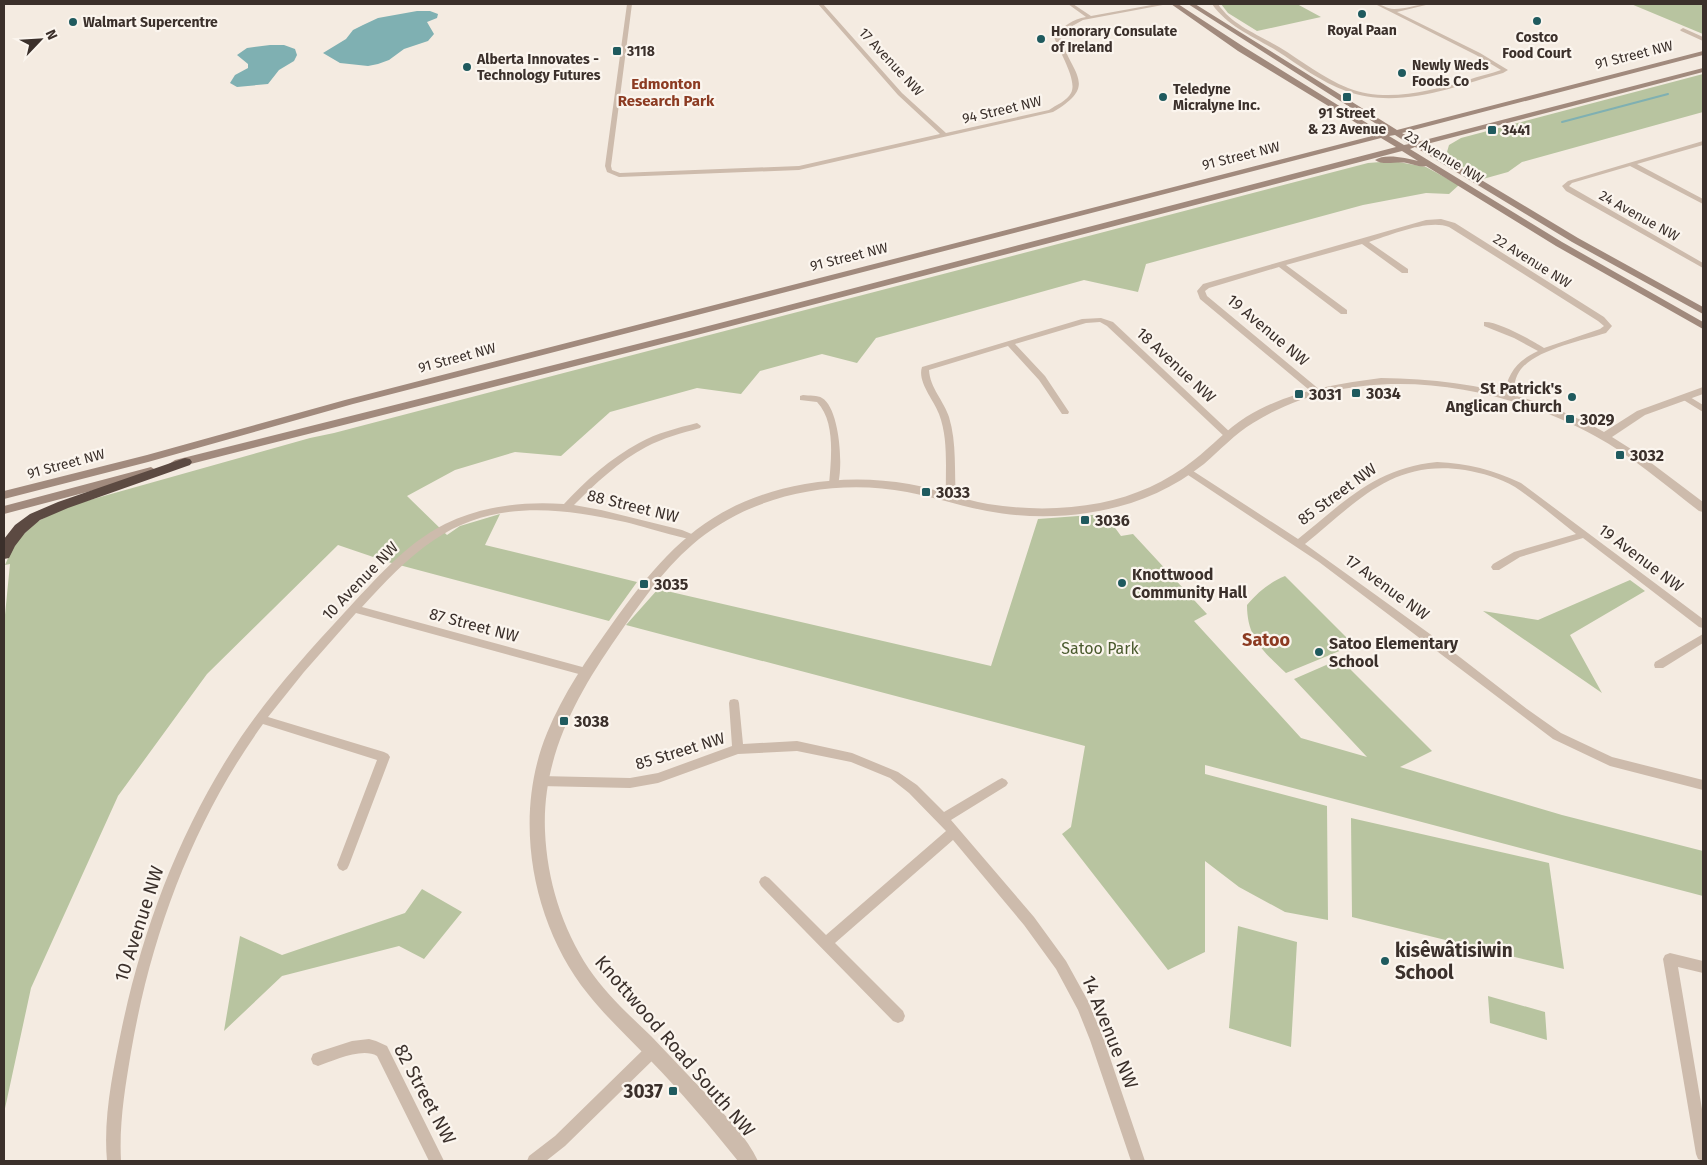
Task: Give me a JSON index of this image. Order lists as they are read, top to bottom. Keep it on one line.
{"streets":{"main road":["91 Street NW","23 Avenue NW"],"street":["17 Avenue NW","94 Street NW","24 Avenue NW","22 Avenue NW","19 Avenue NW","18 Avenue NW","85 Street NW","88 Street NW","10 Avenue NW","87 Street NW","14 Avenue NW","Knottwood Road South NW","82 Street NW"]},"crossings":[["91 Street NW","23 Avenue NW"],["17 Avenue NW","94 Street NW"],["17 Avenue NW","85 Street NW"],["17 Avenue NW","Knottwood Road South NW"],["19 Avenue NW","85 Street NW"],["19 Avenue NW","Knottwood Road South NW"],["18 Avenue NW","Knottwood Road South NW"],["85 Street NW","14 Avenue NW"],["85 Street NW","Knottwood Road South NW"],["88 Street NW","10 Avenue NW"],["88 Street NW","Knottwood Road South NW"],["10 Avenue NW","87 Street NW"],["87 Street NW","Knottwood Road South NW"]],"districts":["Edmonton Research Park","Satoo"],"parks":["Satoo Park"],"places":{"other":["Royal Paan","Costco Food Court","Walmart Supercentre","Honorary Consulate of Ireland","Alberta Innovates - Technology Futures","Newly Weds Foods Co","Teledyne Micralyne Inc.","St Patrick's Anglican Church","Knottwood Community Hall","Satoo Elementary School","kisêwâtisiwin School"],"transit":["3118","91 Street & 23 Avenue","3441","3034","3031","3029","3032","3033","3036","3035","3038","3037"]},"north":"top right"}
